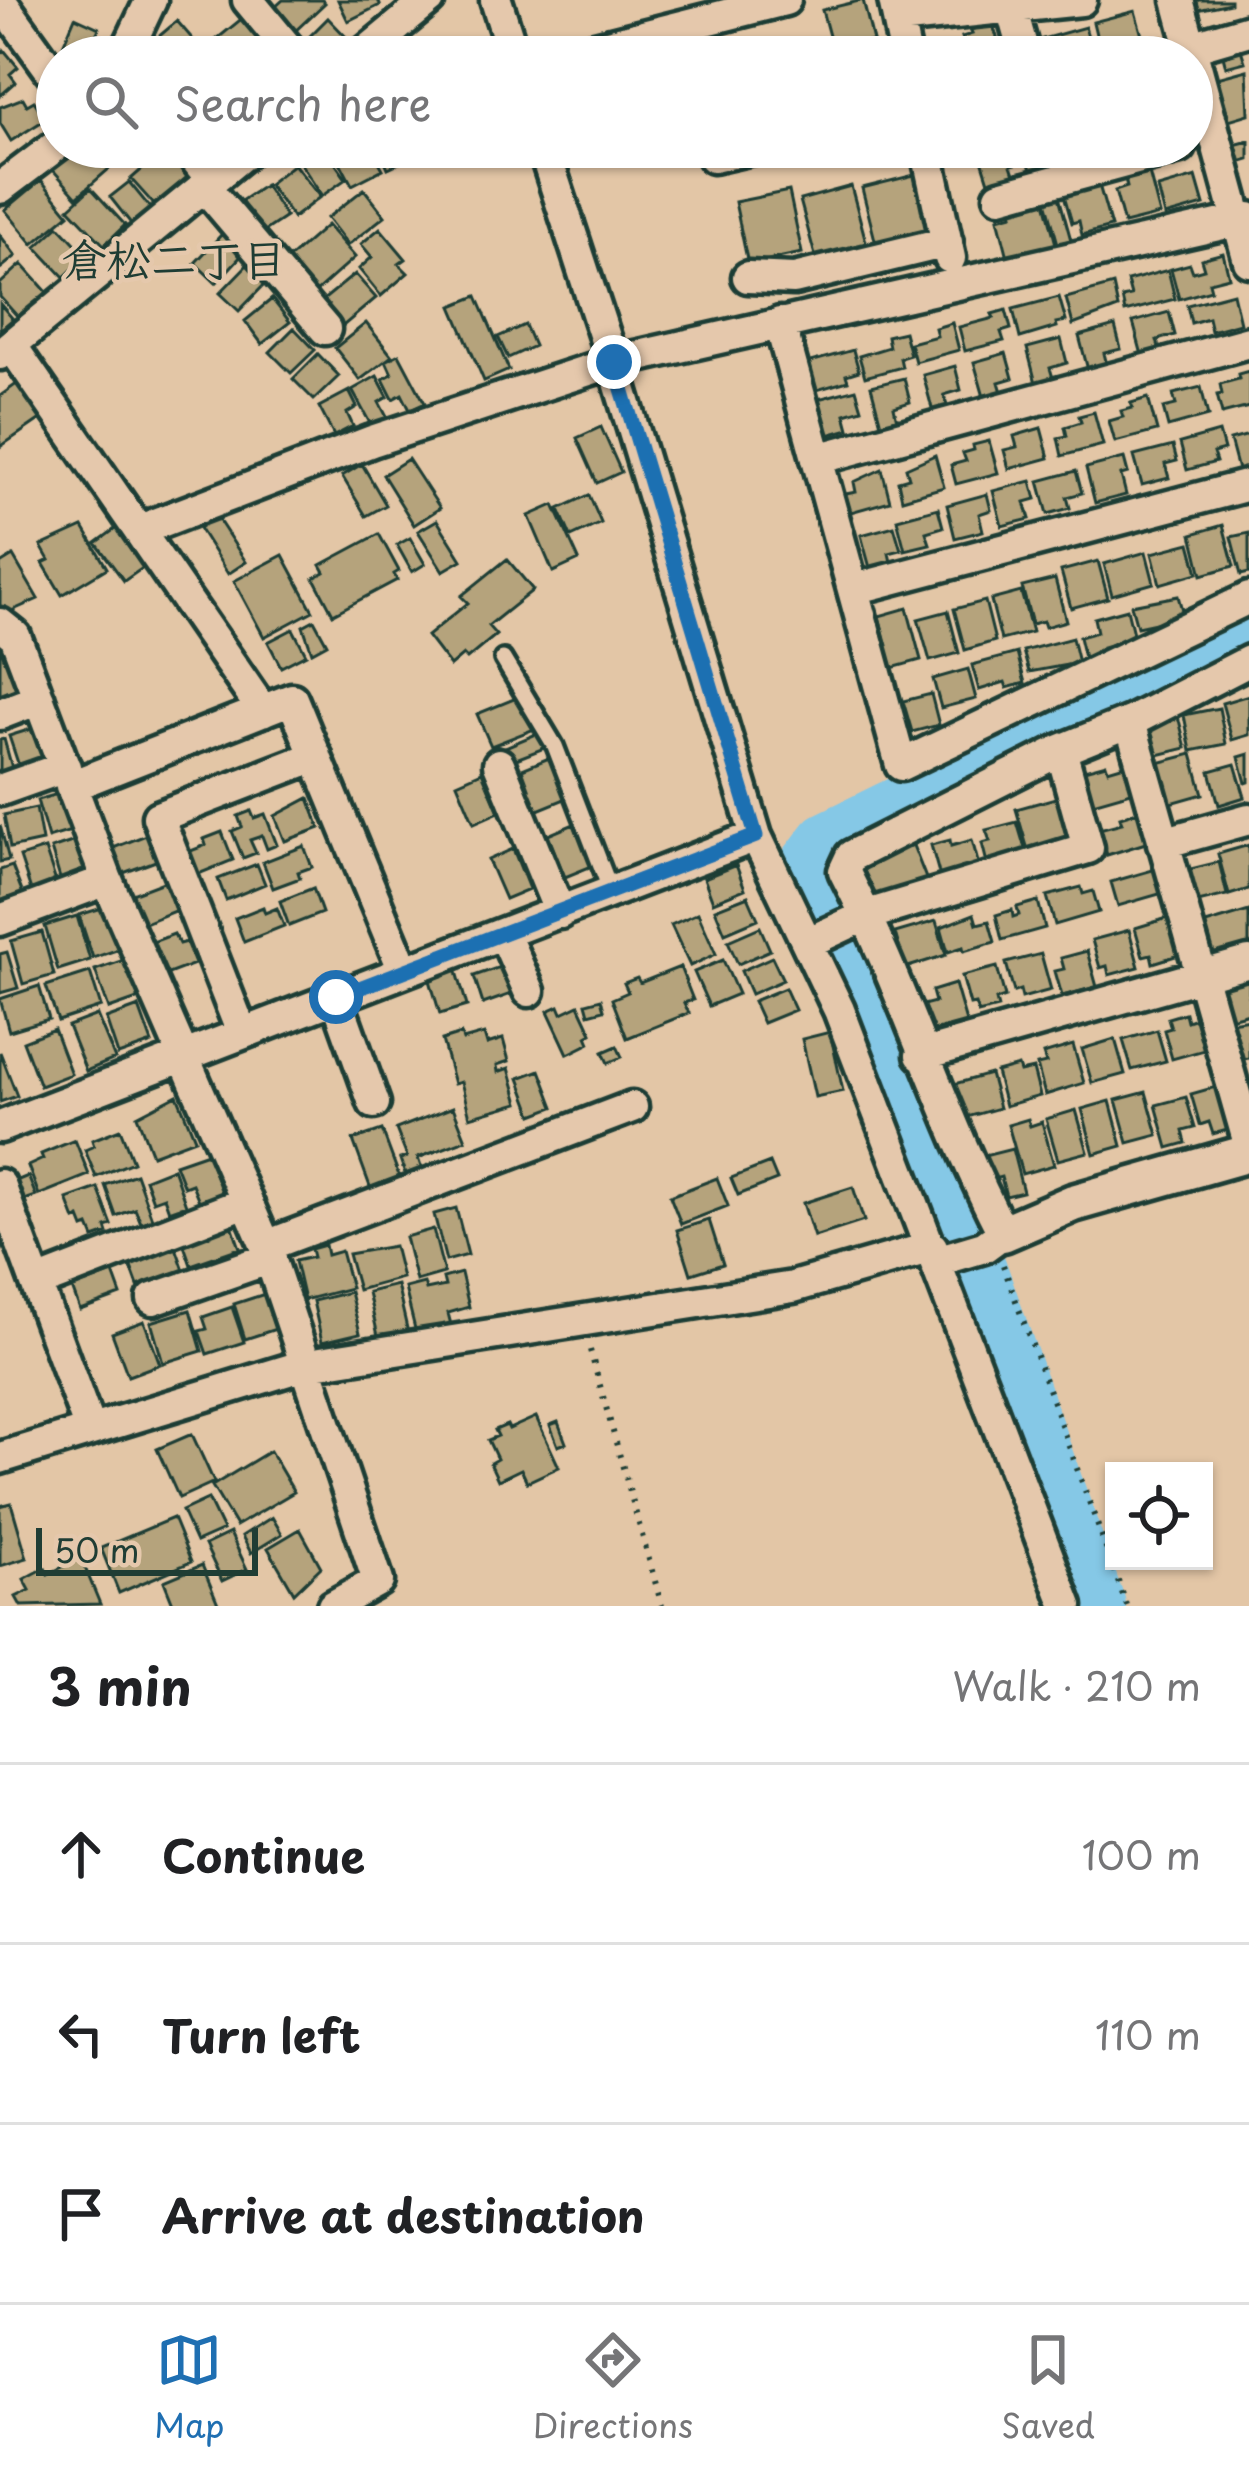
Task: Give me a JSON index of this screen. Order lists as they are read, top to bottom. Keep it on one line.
{"districts":["倉松二丁目"],"scale_bar":"50 m","page":{"search":"Search here","scale":"50 m","heading":["3 min","Walk · 210 m"],"list":[["Continue","100 m"],["Turn left","110 m"],"Arrive at destination"],"nav":["Map","Directions","Saved"]}}
